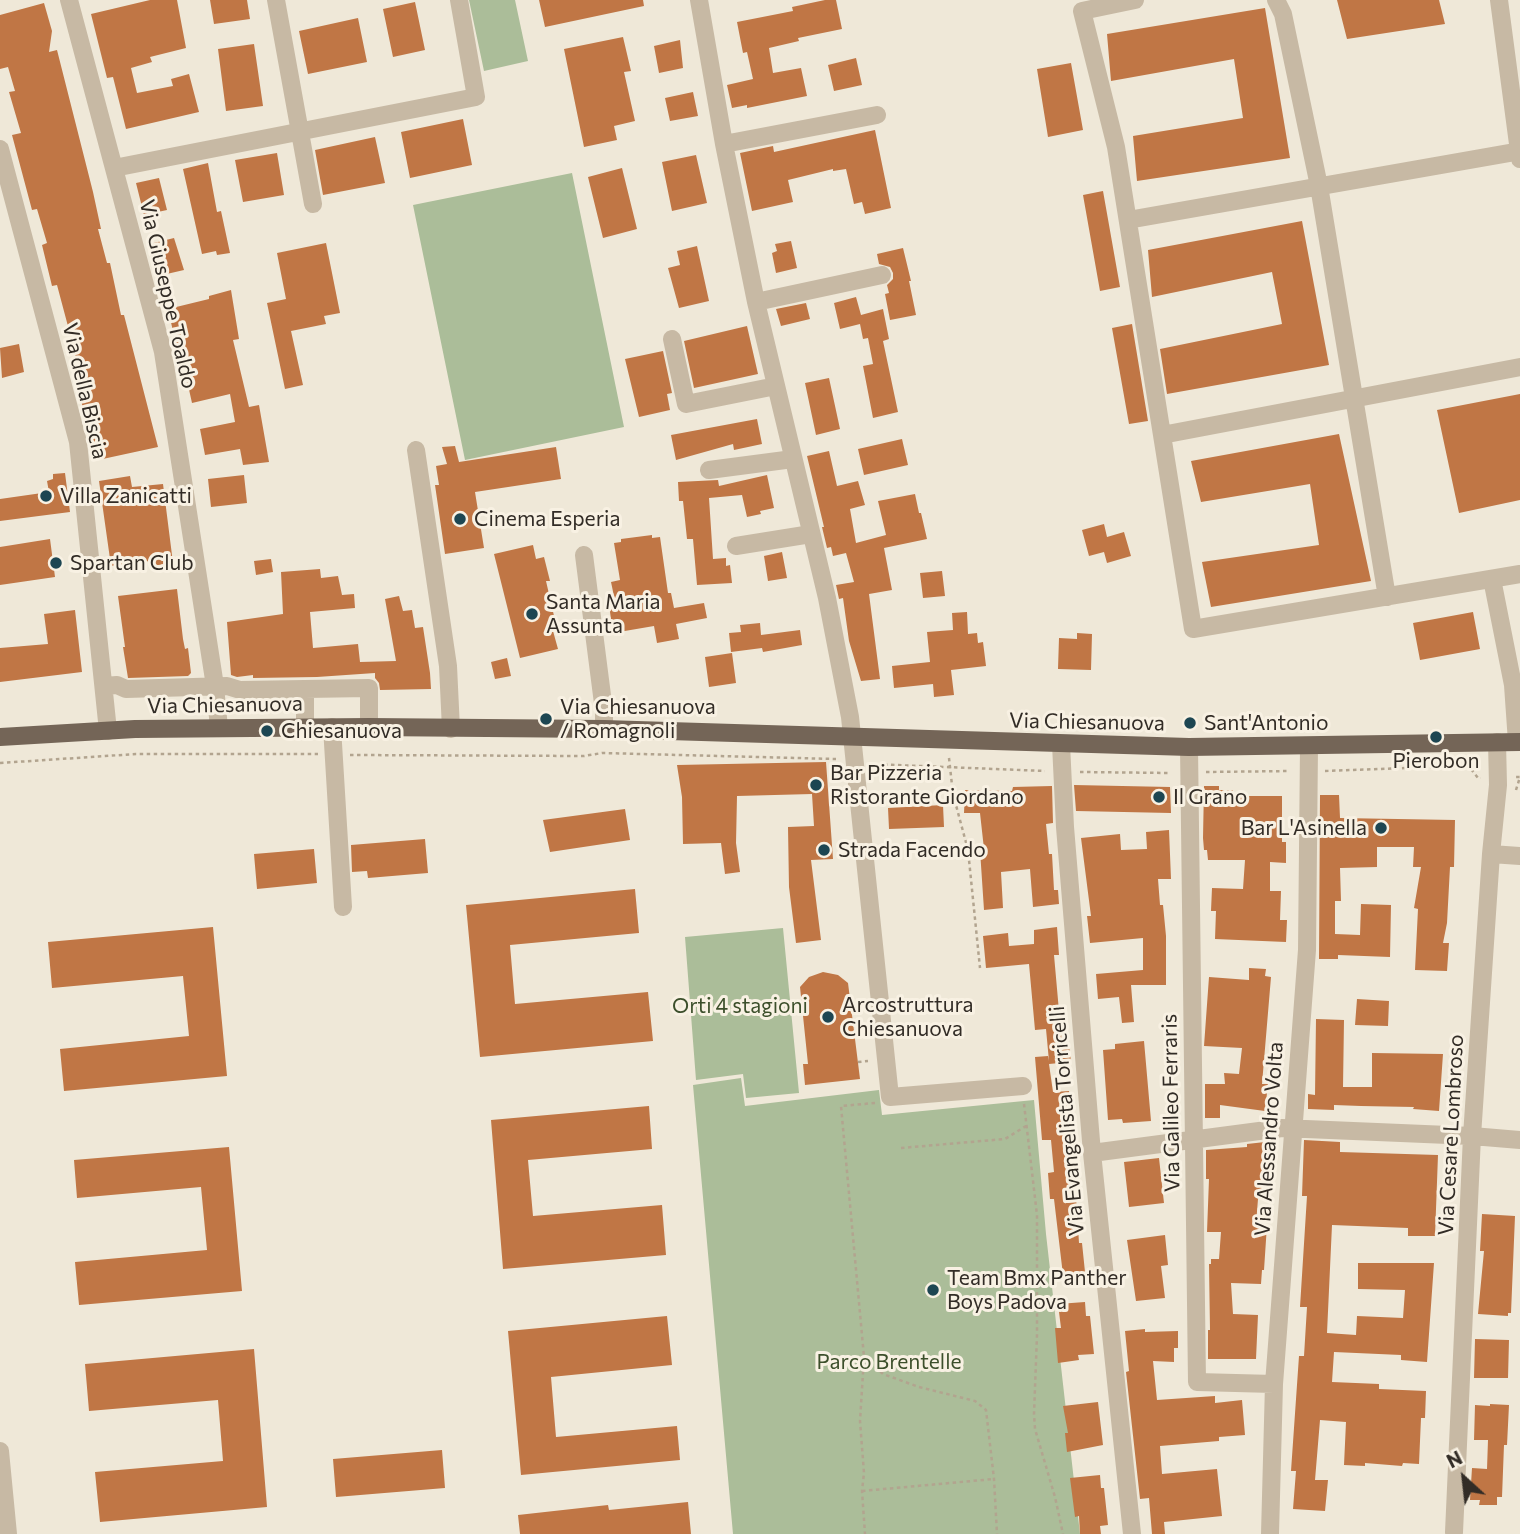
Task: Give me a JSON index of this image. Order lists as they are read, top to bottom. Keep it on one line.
{"streets":{"main road":["Via Chiesanuova"],"street":["Via Giuseppe Toaldo","Via della Biscia","Via Galileo Ferraris","Via Evangelista Torricelli","Via Cesare Lombroso","Via Alessandro Volta"]},"crossings":[["Via Giuseppe Toaldo","Via Chiesanuova"],["Via della Biscia","Via Chiesanuova"],["Via Chiesanuova","Via Galileo Ferraris"],["Via Chiesanuova","Via Evangelista Torricelli"],["Via Chiesanuova","Via Cesare Lombroso"],["Via Chiesanuova","Via Alessandro Volta"],["Via Galileo Ferraris","Via Alessandro Volta"]],"parks":["Orti 4 stagioni","Parco Brentelle"],"places":["Villa Zanicatti","Cinema Esperia","Spartan Club","Santa Maria Assunta","Via Chiesanuova / Romagnoli","Sant'Antonio","Chiesanuova","Pierobon","Bar Pizzeria Ristorante Giordano","Il Grano","Bar L'Asinella","Strada Facendo","Arcostruttura Chiesanuova","Team Bmx Panther Boys Padova"],"north":"top left"}
